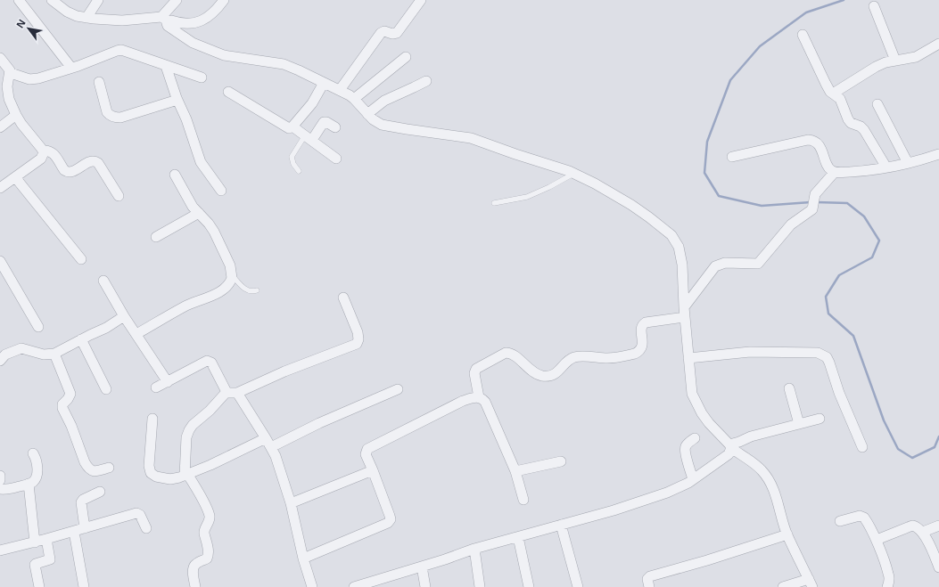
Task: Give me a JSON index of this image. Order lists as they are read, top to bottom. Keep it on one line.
{"north":"top left"}
